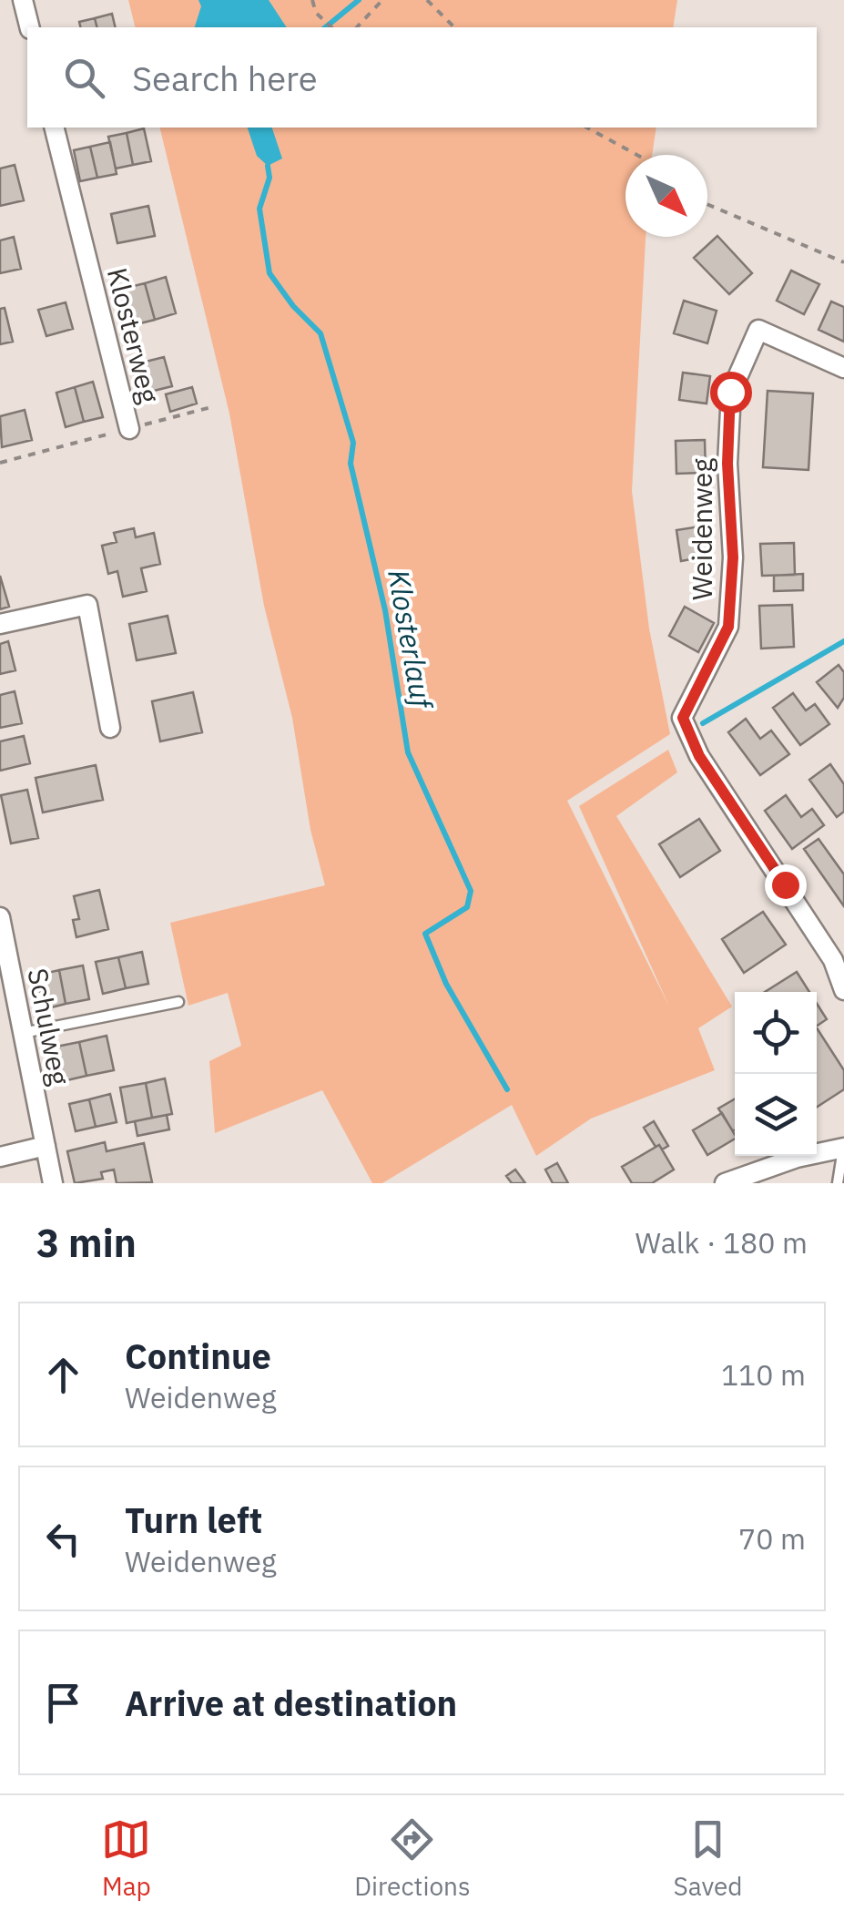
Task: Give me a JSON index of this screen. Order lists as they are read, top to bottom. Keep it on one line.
{"streets":{"street":["Klosterweg","Weidenweg","Schulweg"]},"water":["Klosterlauf"],"north":"bottom right","page":{"search":"Search here","heading":["3 min","Walk · 180 m"],"list":[["Continue","Weidenweg","110 m"],["Turn left","Weidenweg","70 m"],"Arrive at destination"],"nav":["Map","Directions","Saved"]}}
